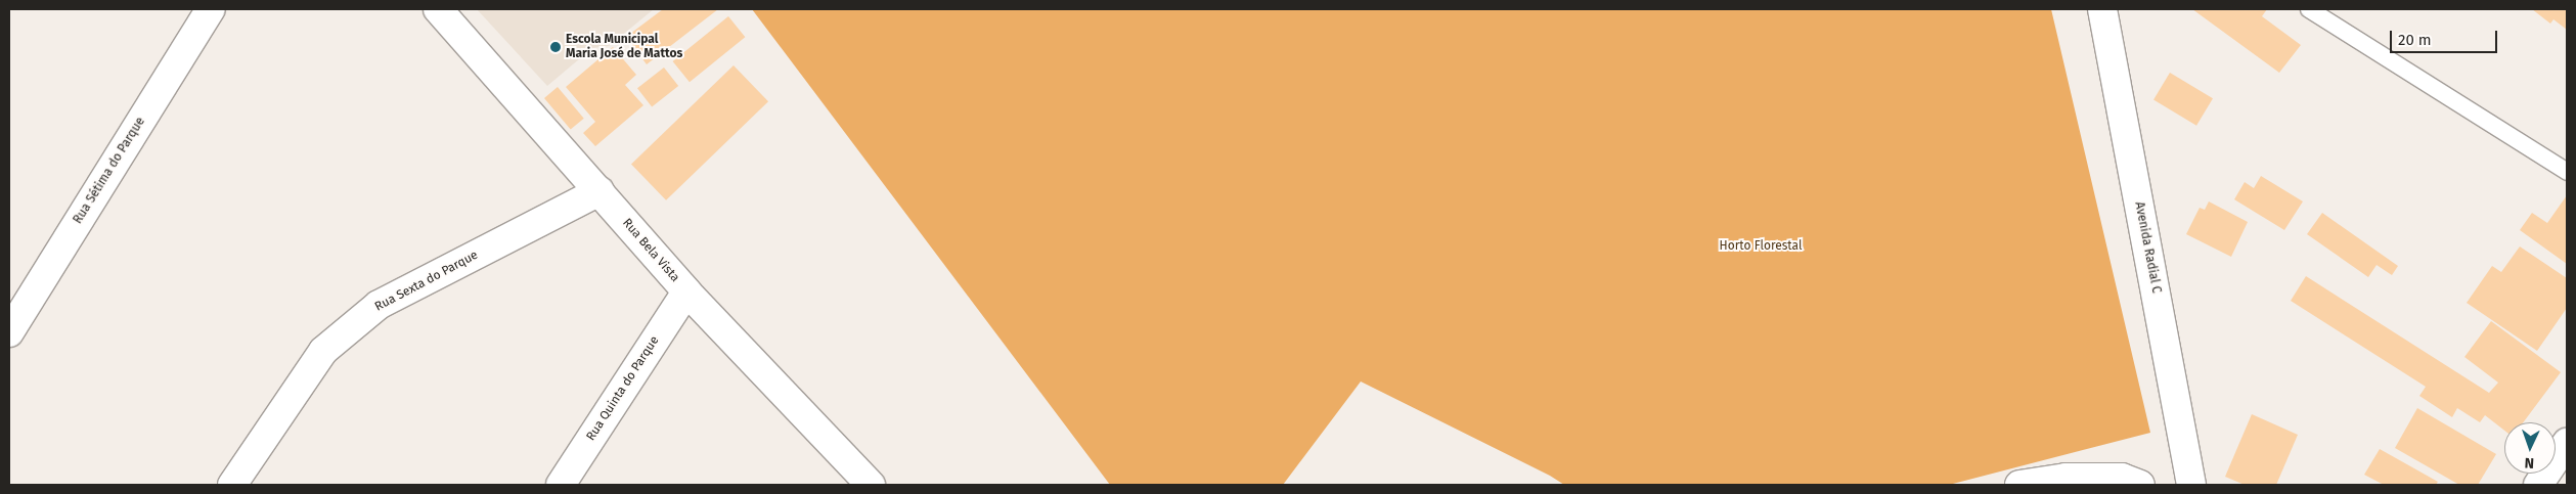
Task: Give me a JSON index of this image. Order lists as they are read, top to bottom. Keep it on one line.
{"streets":{"street":["Rua Sétima do Parque","Avenida Radial C","Rua Bela Vista","Rua Sexta do Parque","Rua Quinta do Parque"]},"crossings":[["Rua Bela Vista","Rua Sexta do Parque"],["Rua Bela Vista","Rua Quinta do Parque"]],"parks":["Horto Florestal"],"places":["Escola Municipal Maria José de Mattos"],"scale_bar":"20 m","north":"bottom"}
